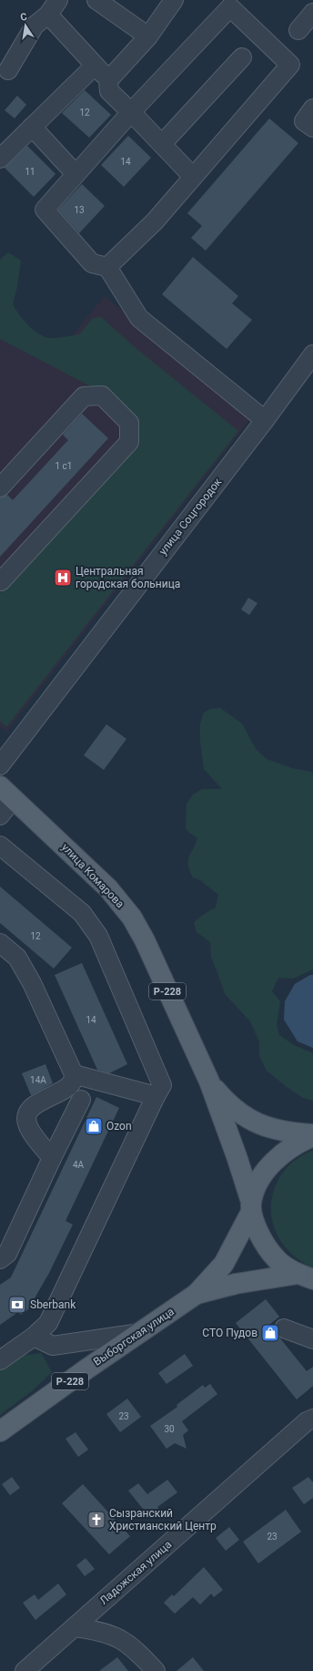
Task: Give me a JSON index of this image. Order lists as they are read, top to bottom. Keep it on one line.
{"streets":{"main road":["улица Комарова","Р-228","Выборгская улица"],"street":["улица Соцгородок","Ладожская улица"]},"crossings":[["улица Комарова","Р-228"],["Р-228","Выборгская улица"]],"places":{"hospital":["Центральная городская больница"],"shop":["Ozon","СТО Пудов"],"bank":["Sberbank"],"church":["Сызранский Христианский Центр"]},"house_numbers":["12","14","11","13","1 с1","12","14","14А","4А","23","30","23"],"north":"top"}
